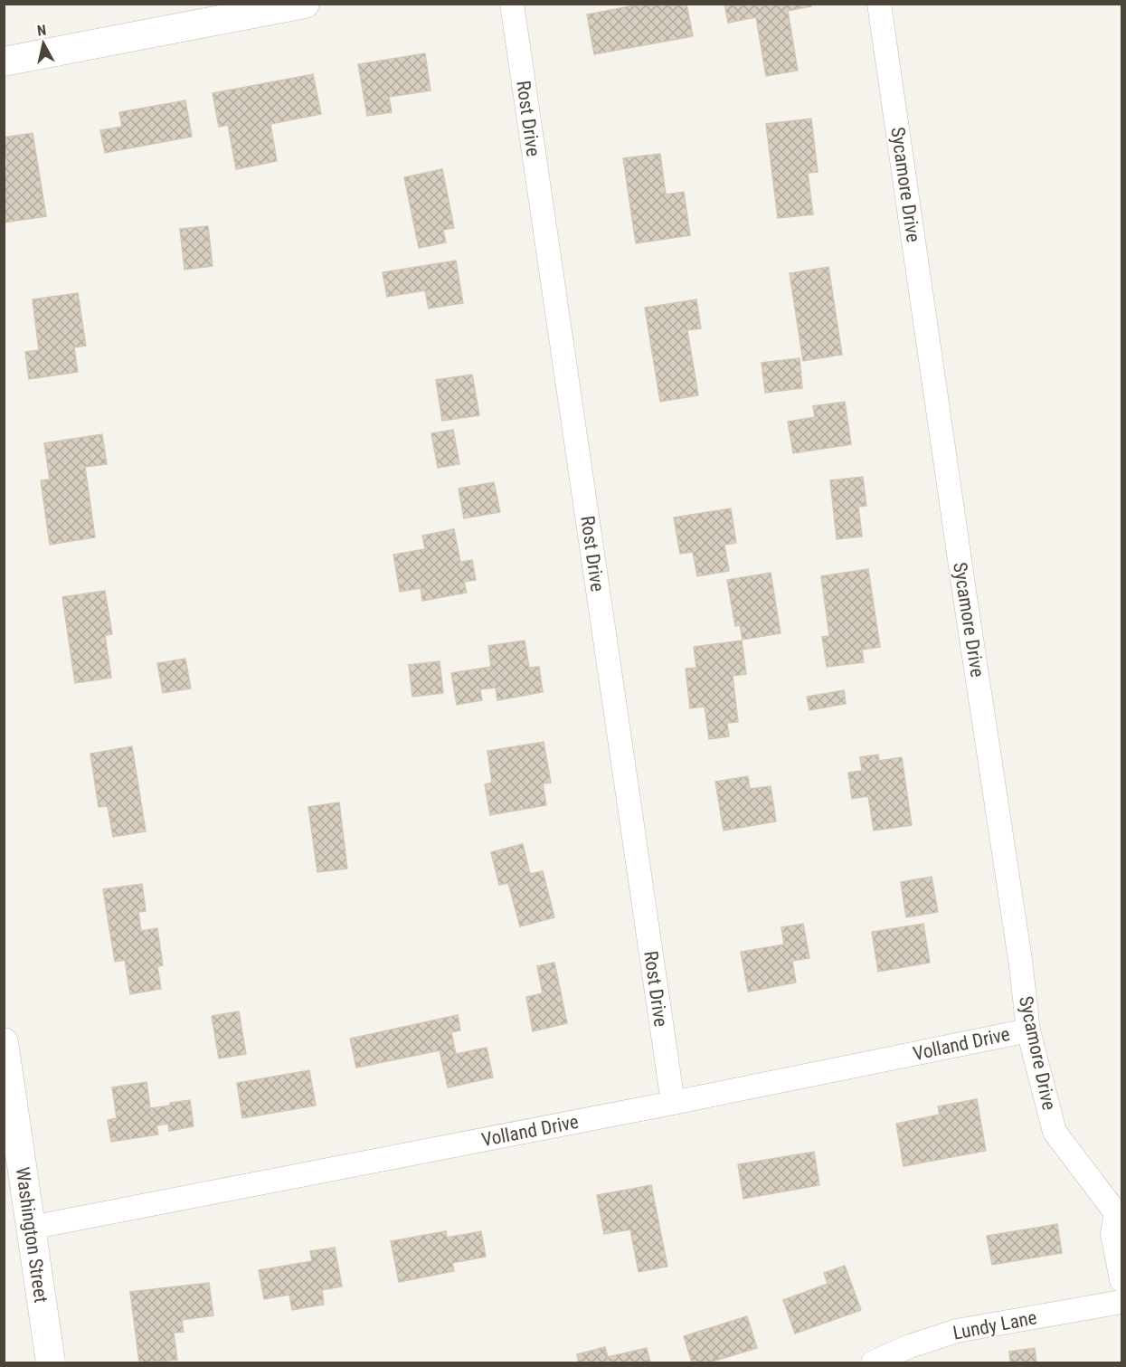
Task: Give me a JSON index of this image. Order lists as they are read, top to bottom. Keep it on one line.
{"streets":{"street":["Rost Drive","Sycamore Drive","Volland Drive","Washington Street","Lundy Lane"]},"crossings":[["Rost Drive","Volland Drive"],["Sycamore Drive","Volland Drive"],["Volland Drive","Washington Street"]],"north":"top"}
